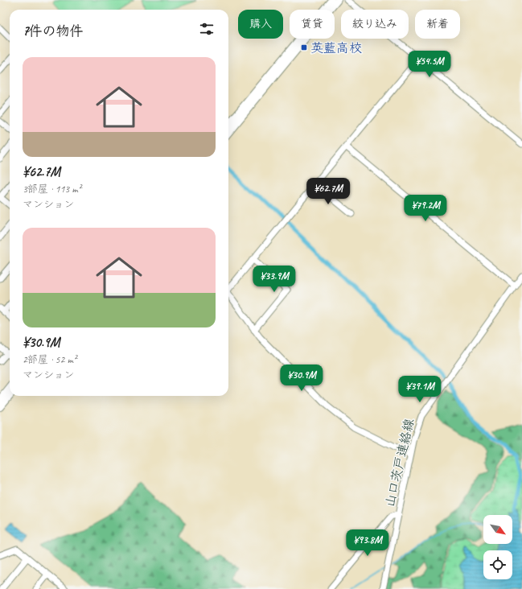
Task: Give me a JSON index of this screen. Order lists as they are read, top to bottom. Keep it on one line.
{"streets":{"street":["山口茨戸連絡線"]},"places":{"transit":["英藍高校"]},"north":"bottom right","page":{"chip":["購入","賃貸","絞り込み","新着"],"heading":"7件の物件","list":[{"name":"¥62.7M","note":"3部屋 · 113 m² · マンション"},{"name":"¥30.9M","note":"2部屋 · 52 m² · マンション"}],"price":["¥54.5M","¥62.7M","¥79.2M","¥33.9M","¥30.9M","¥39.1M","¥93.8M"]}}
